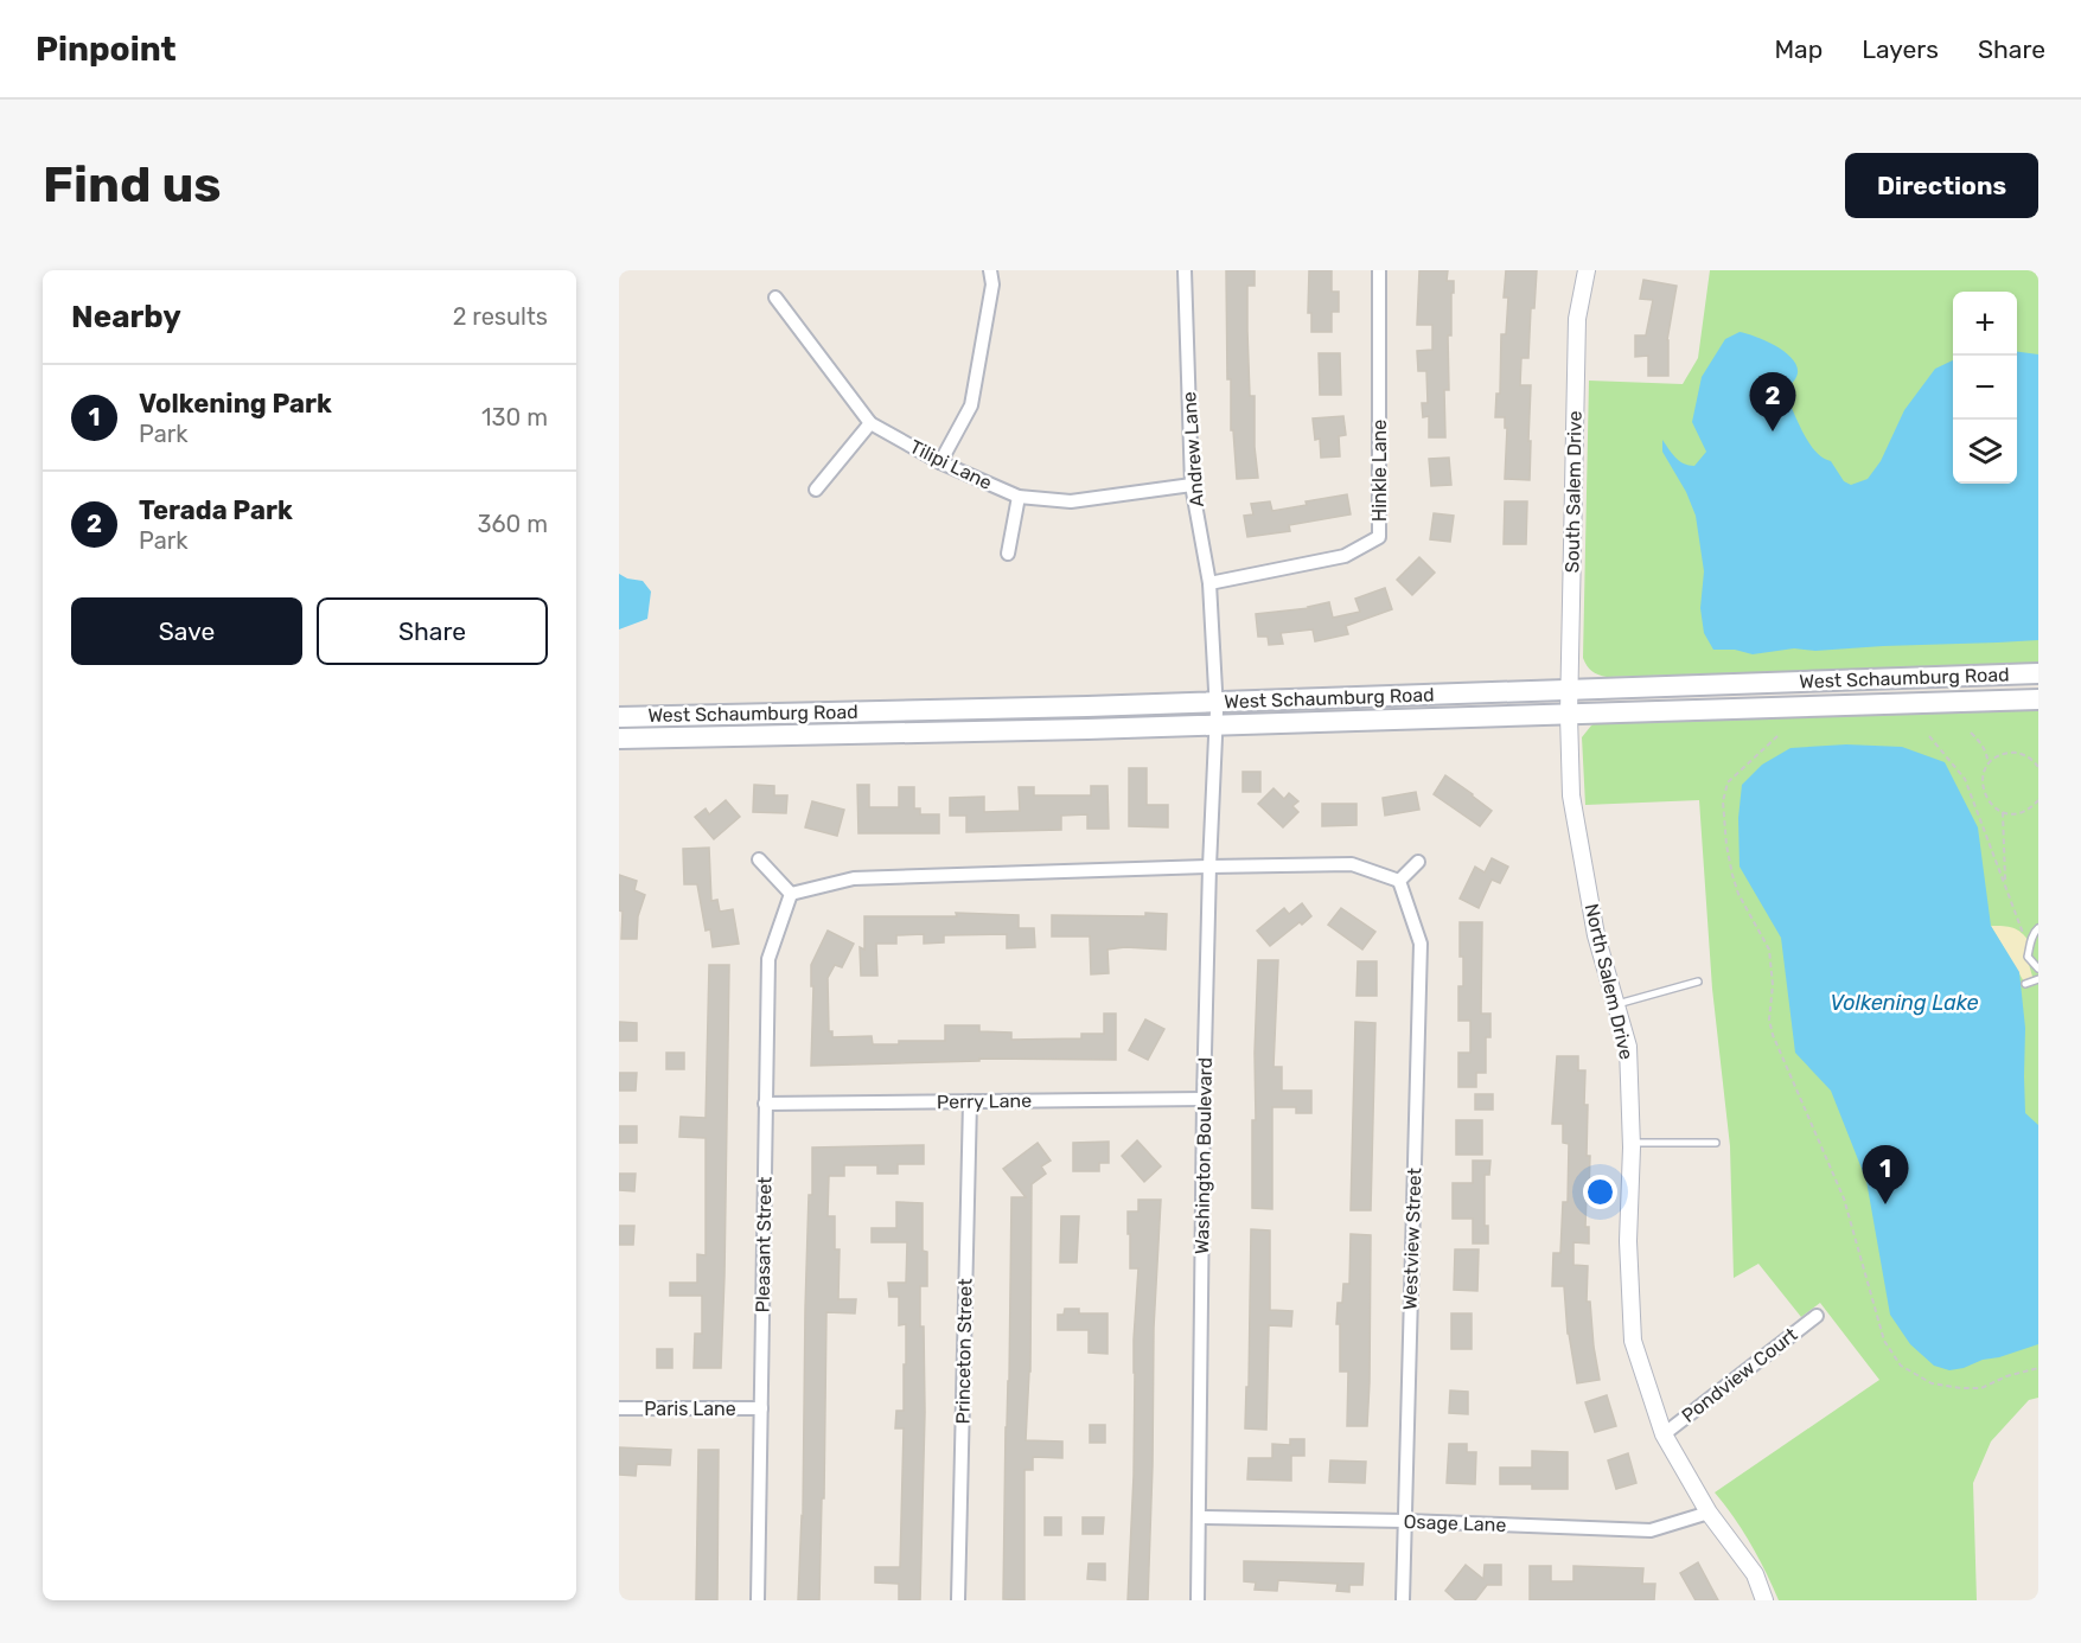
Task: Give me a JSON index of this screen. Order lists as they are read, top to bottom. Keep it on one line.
{"streets":{"main road":["West Schaumburg Road"],"street":["Andrew Lane","Tilipi Lane","Hinkle Lane","South Salem Drive","North Salem Drive","Perry Lane","Washington Boulevard","Westview Street","Pleasant Street","Princeton Street","Pondview Court","Paris Lane","Osage Lane"]},"crossings":[["Andrew Lane","Tilipi Lane"],["Andrew Lane","Hinkle Lane"],["Andrew Lane","West Schaumburg Road"],["Andrew Lane","Washington Boulevard"],["South Salem Drive","West Schaumburg Road"],["South Salem Drive","North Salem Drive"],["West Schaumburg Road","North Salem Drive"],["West Schaumburg Road","Washington Boulevard"],["North Salem Drive","Pondview Court"],["North Salem Drive","Osage Lane"],["Perry Lane","Washington Boulevard"],["Perry Lane","Pleasant Street"],["Perry Lane","Princeton Street"],["Washington Boulevard","Osage Lane"],["Westview Street","Osage Lane"],["Pleasant Street","Paris Lane"]],"water":["Volkening Lake"],"page":{"header":"Pinpoint","nav":["Map","Layers","Share"],"buttons":["Directions",["Save","Share"]],"title":"Find us","heading":["Nearby","2 results"],"map_buttons":["+","−"],"list":[{"mark":"1","name":"Volkening Park","note":"Park","value":"130 m"},{"mark":"2","name":"Terada Park","note":"Park","value":"360 m"}],"pins":["2","1"]}}
